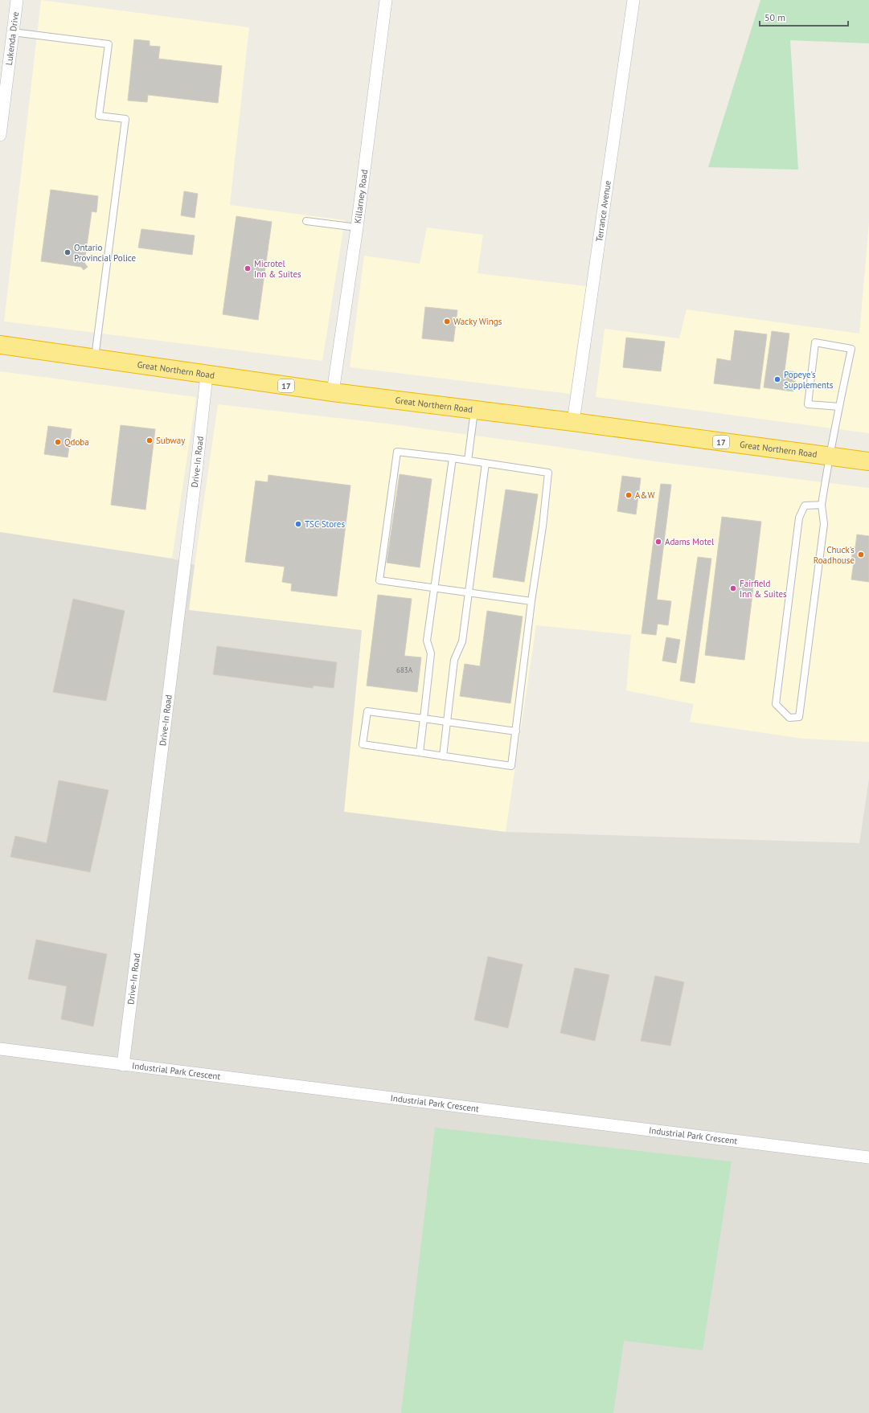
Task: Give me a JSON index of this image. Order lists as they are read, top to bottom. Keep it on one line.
{"streets":{"highway":["Great Northern Road","17"],"street":["Lukenda Drive","Killarney Road","Terrance Avenue","Drive-In Road","Industrial Park Crescent"]},"crossings":[["Killarney Road","Great Northern Road"],["Terrance Avenue","Great Northern Road"],["Great Northern Road","Drive-In Road"],["Drive-In Road","Industrial Park Crescent"]],"places":["Ontario Provincial Police","Microtel Inn & Suites","Wacky Wings","Popeye's Supplements","Subway","Qdoba","A&W","TSC Stores","Adams Motel","Chuck's Roadhouse","Fairfield Inn & Suites"],"house_numbers":["683A"],"scale_bar":"50 m"}
